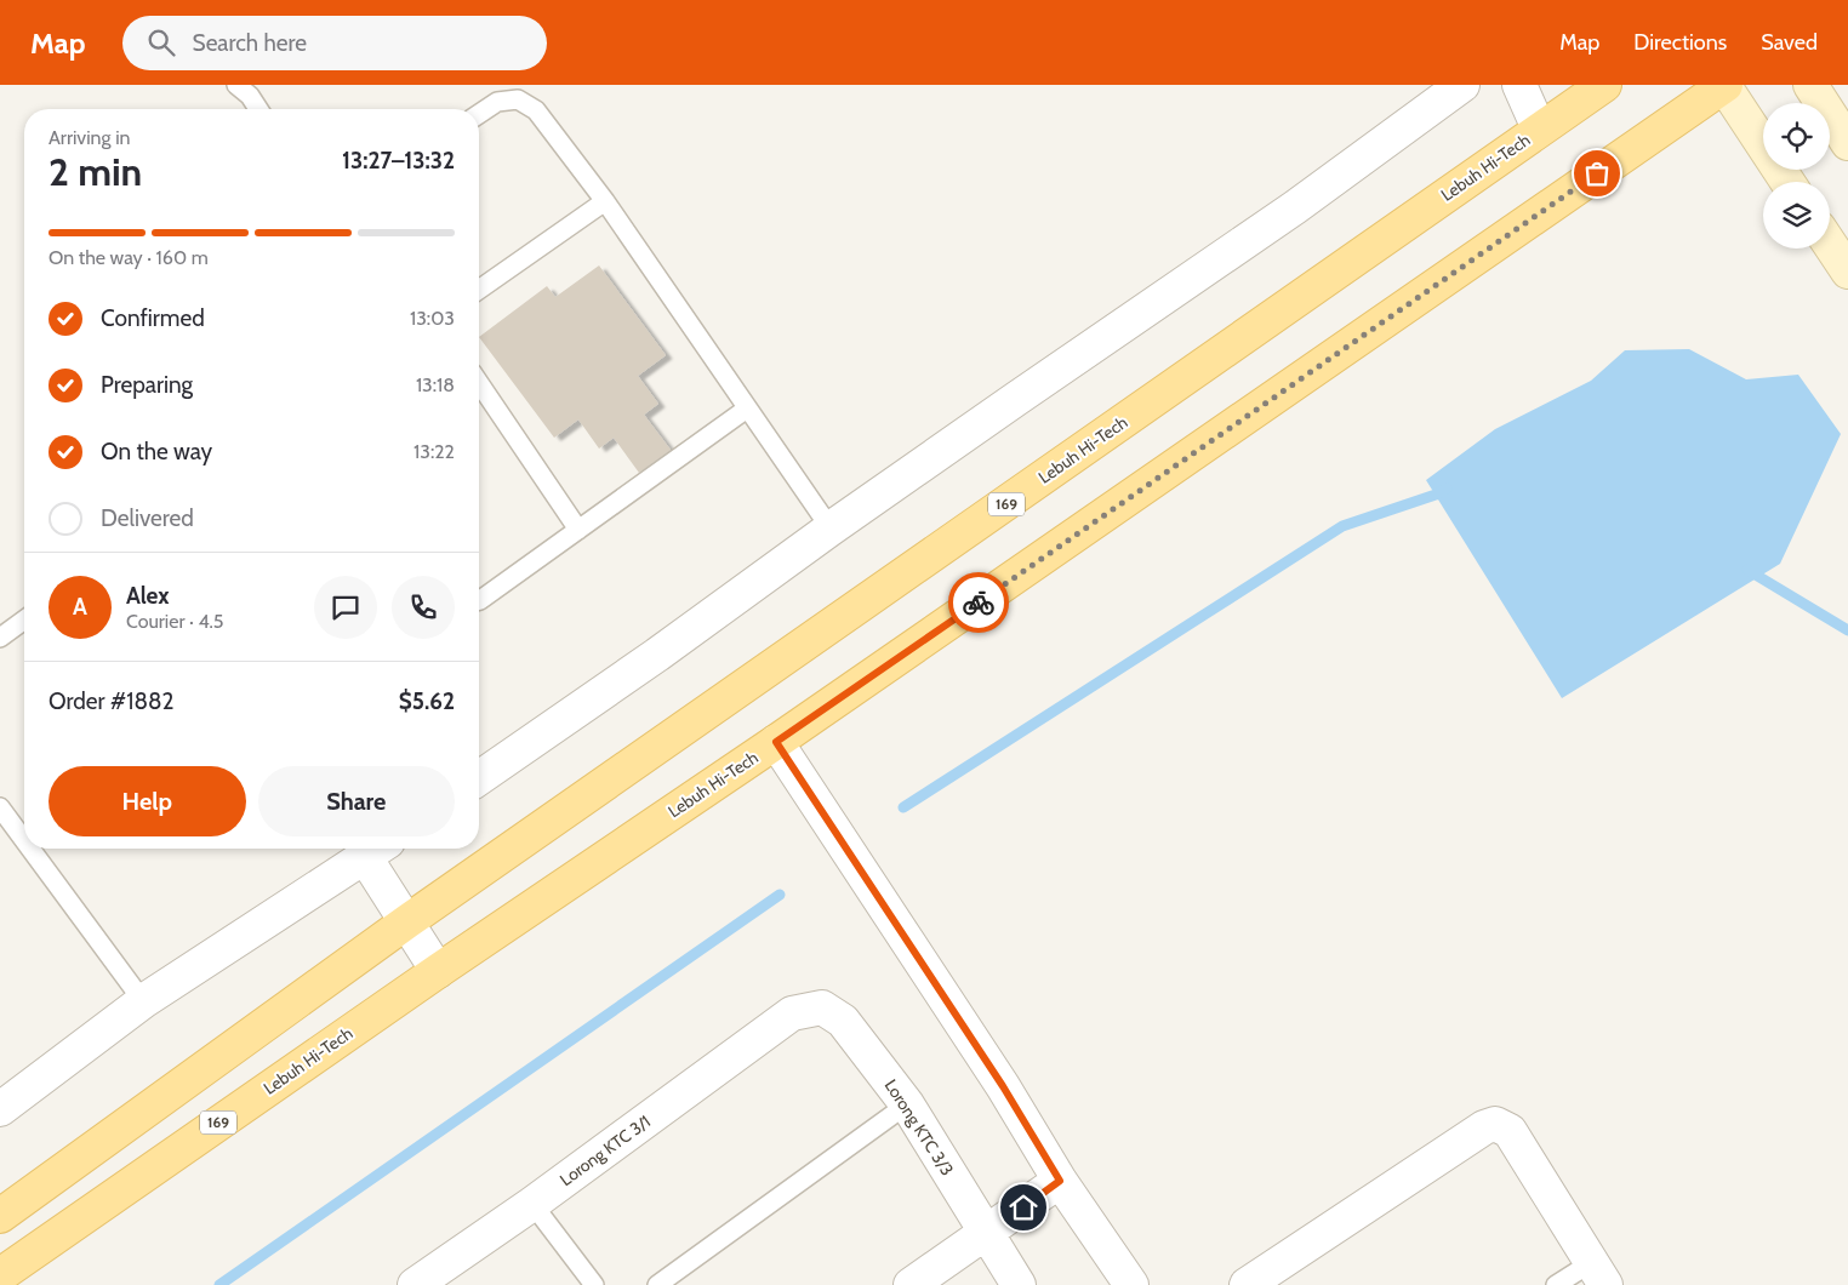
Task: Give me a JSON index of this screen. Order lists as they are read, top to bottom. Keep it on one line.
{"streets":{"main road":["Lebuh Hi-Tech","169"],"street":["Lorong KTC 3/3","Lorong KTC 3/1"]},"crossings":[["Lorong KTC 3/3","Lorong KTC 3/1"]],"page":{"header":"Map","search":"Search here","nav":["Map","Directions","Saved"],"heading":["2 min","Arriving in","13:27–13:32"],"panel":["Alex","Courier · 4.5","Order #1882","$5.62"],"bar":"On the way · 160 m","list":[["Confirmed","13:03"],["Preparing","13:18"],["On the way","13:22"],"Delivered"],"round":"A","buttons":["Help","Share"]}}
